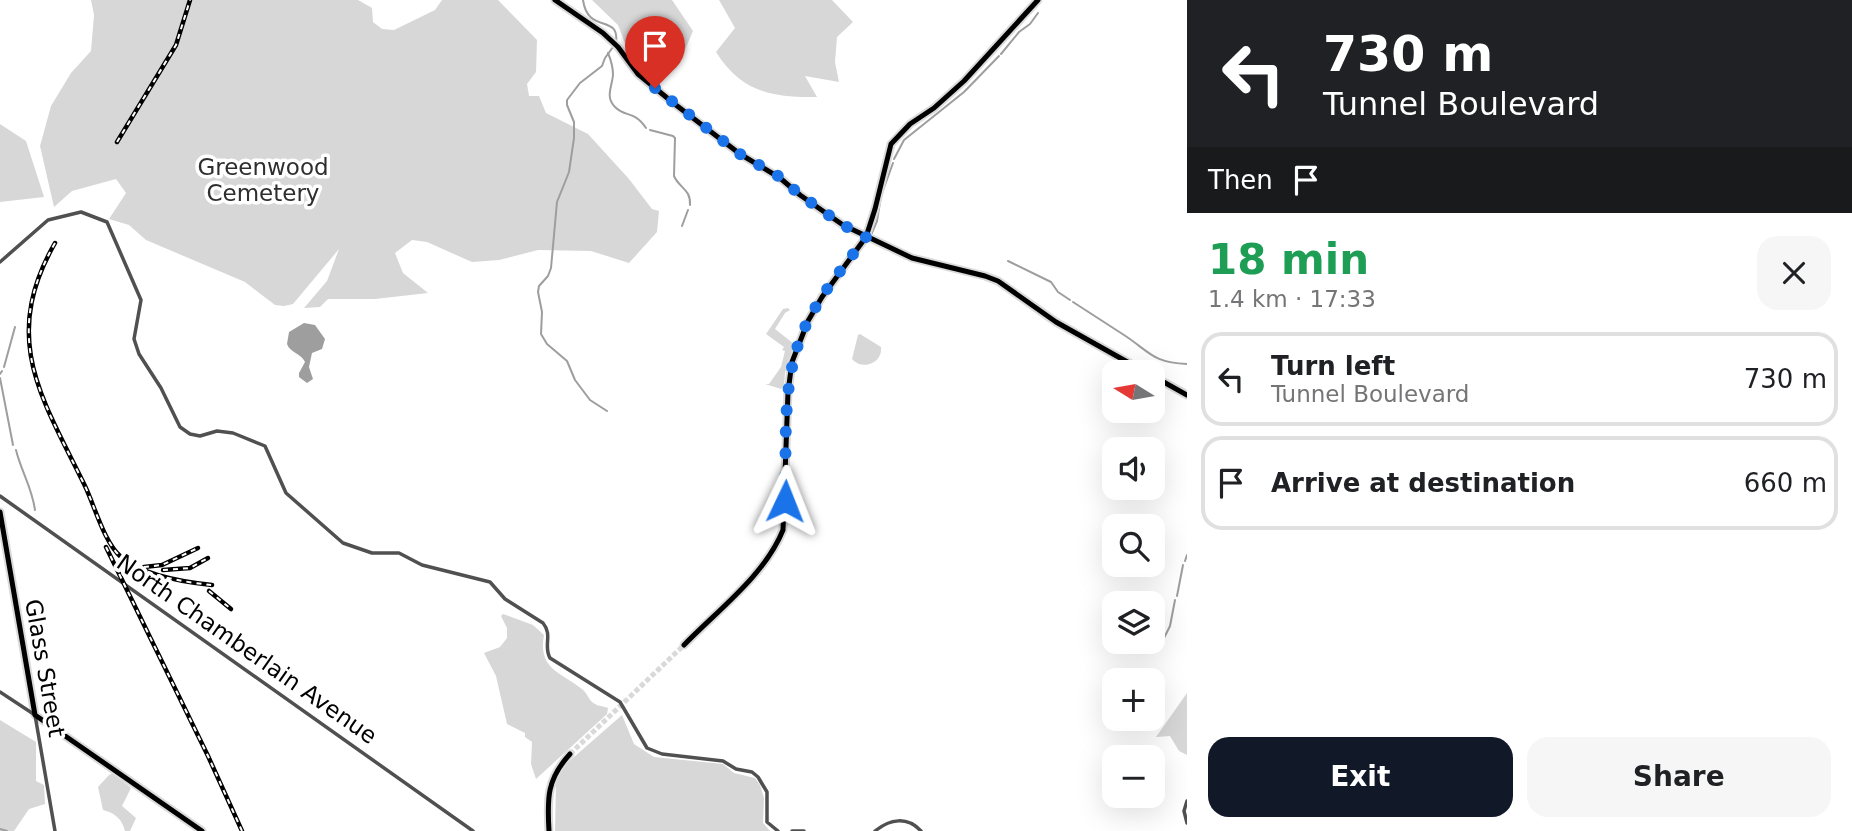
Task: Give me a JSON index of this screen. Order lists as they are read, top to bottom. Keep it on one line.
{"streets":{"main road":["Glass Street"],"street":["North Chamberlain Avenue"]},"parks":["Greenwood Cemetery"],"north":"left","page":{"turn":["730 m","Tunnel Boulevard"],"then":"Then","heading":["18 min","1.4 km · 17:33"],"list":[{"name":"Turn left","note":"Tunnel Boulevard","value":"730 m"},{"name":"Arrive at destination","value":"660 m"}],"map_buttons":["+","−"],"buttons":["Exit","Share"]}}
